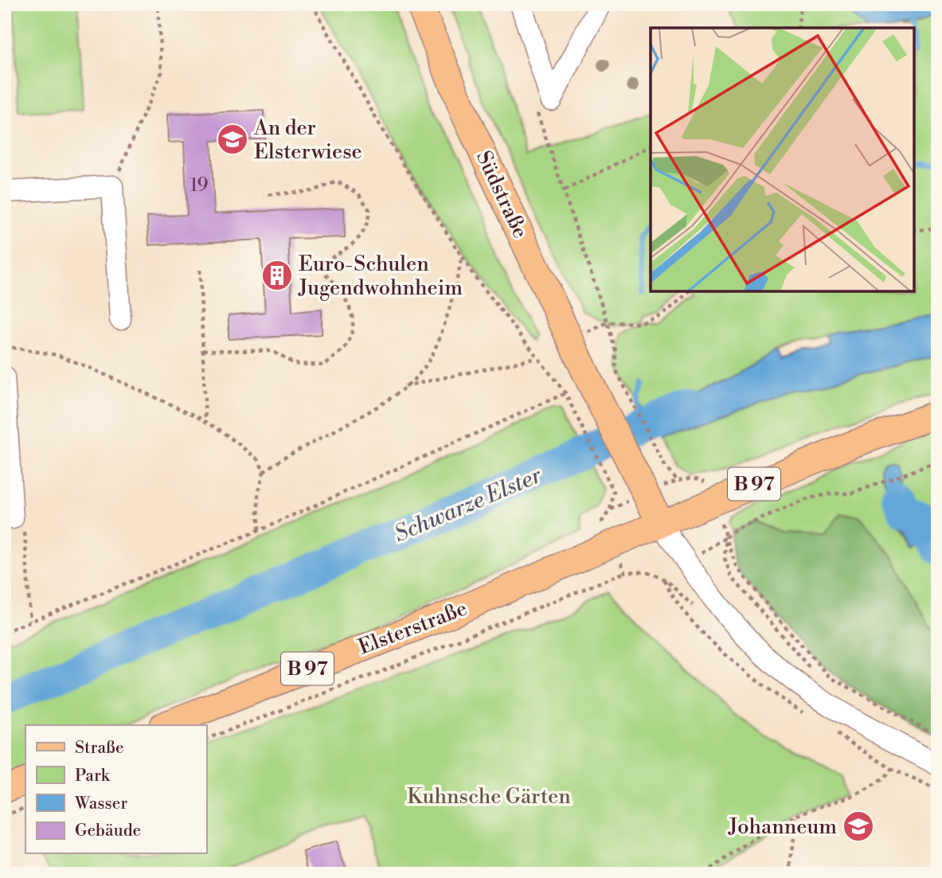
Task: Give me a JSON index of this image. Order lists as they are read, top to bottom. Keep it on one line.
{"streets":{"main road":["Südstraße","B 97","Elsterstraße"]},"crossings":[["Südstraße","B 97"],["Südstraße","Elsterstraße"],["B 97","Elsterstraße"]],"water":["Schwarze Elster"],"parks":["Kuhnsche Gärten"],"places":{"school or university":["An der Elsterwiese","Johanneum"],"building":["Euro-Schulen Jugendwohnheim"]},"house_numbers":["19"],"legend":["Straße","Park","Wasser","Gebäude"]}
